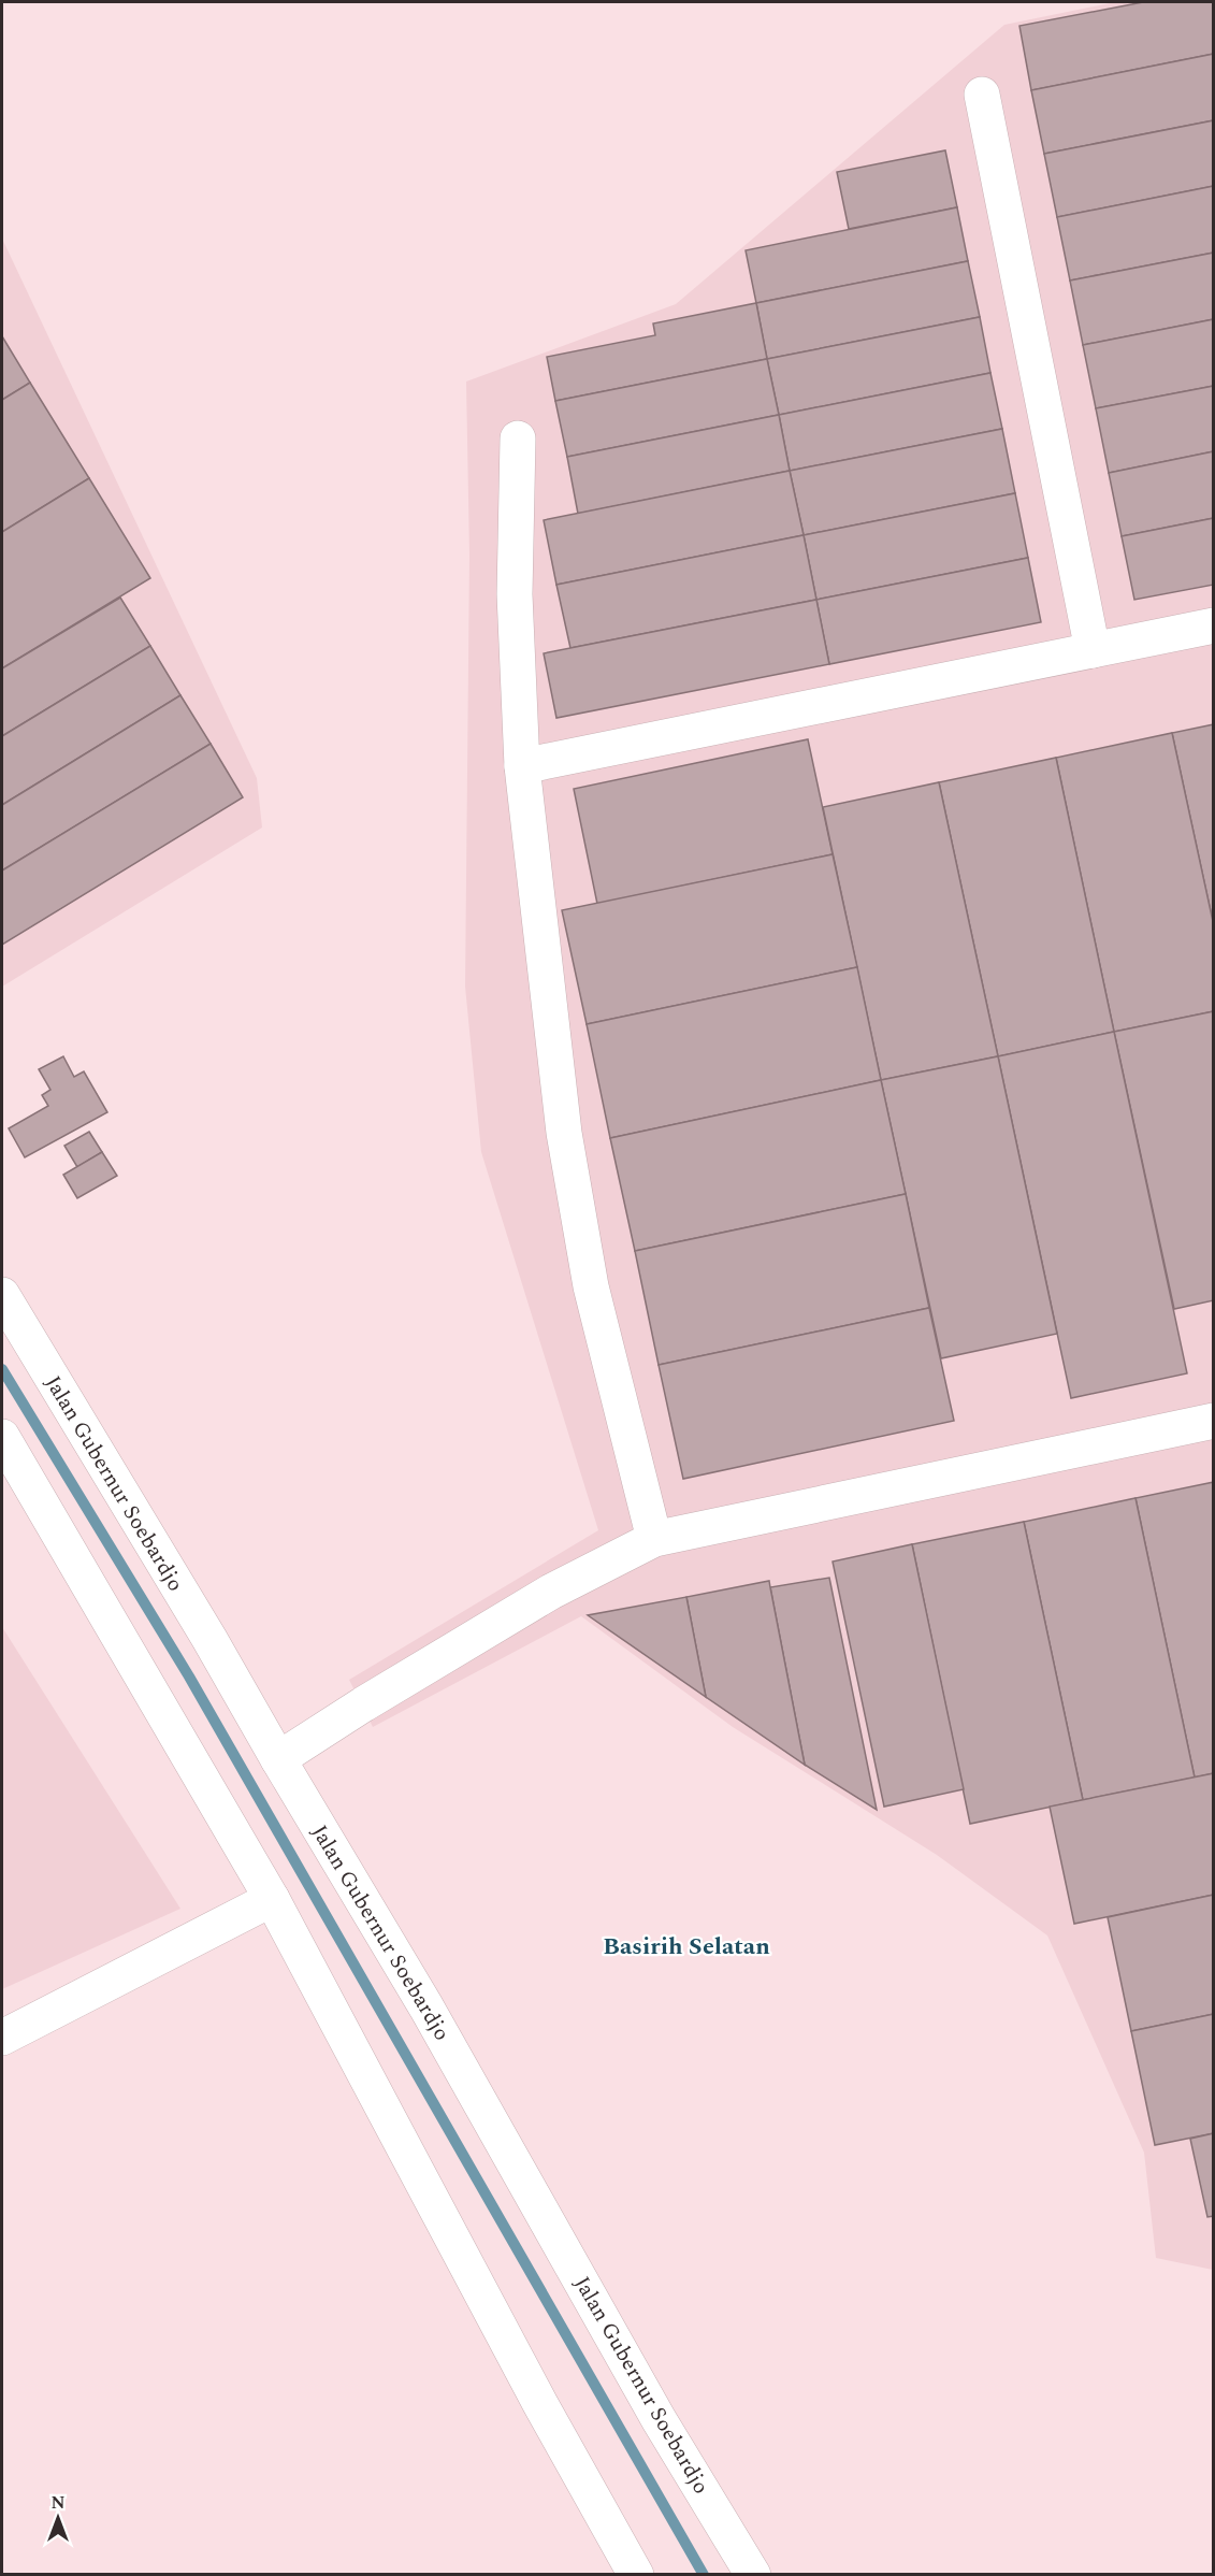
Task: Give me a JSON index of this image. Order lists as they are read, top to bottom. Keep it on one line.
{"streets":{"main road":["Jalan Gubernur Soebardjo"]},"districts":["Basirih Selatan"],"north":"top"}
